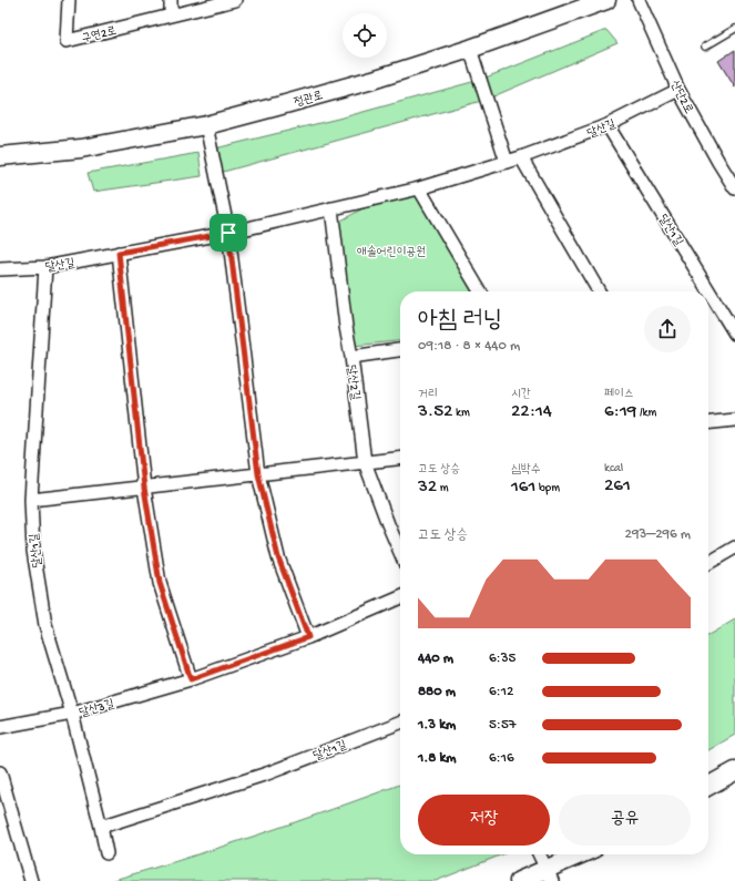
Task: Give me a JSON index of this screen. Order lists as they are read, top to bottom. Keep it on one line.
{"streets":{"street":["구연2로","산단2로","정관로","달산길","달산1길","달산2길","달산3길"]},"crossings":[["산단2로","달산길"],["달산길","달산1길"],["달산1길","달산3길"]],"parks":["애솔어린이공원"],"page":{"heading":["아침 러닝","09:18 · 8 × 440 m"],"stats":[["거리","3.52 km"],["시간","22:14"],["페이스","6:19 /km"],["고도 상승","32 m"],["심박수","161 bpm"],["kcal","261"]],"chart":["고도 상승","293–296 m"],"list":[{"name":"440 m","note":"6:35"},{"name":"880 m","note":"6:12"},{"name":"1.3 km","note":"5:57"},{"name":"1.8 km","note":"6:16"}],"buttons":["저장","공유"]}}
